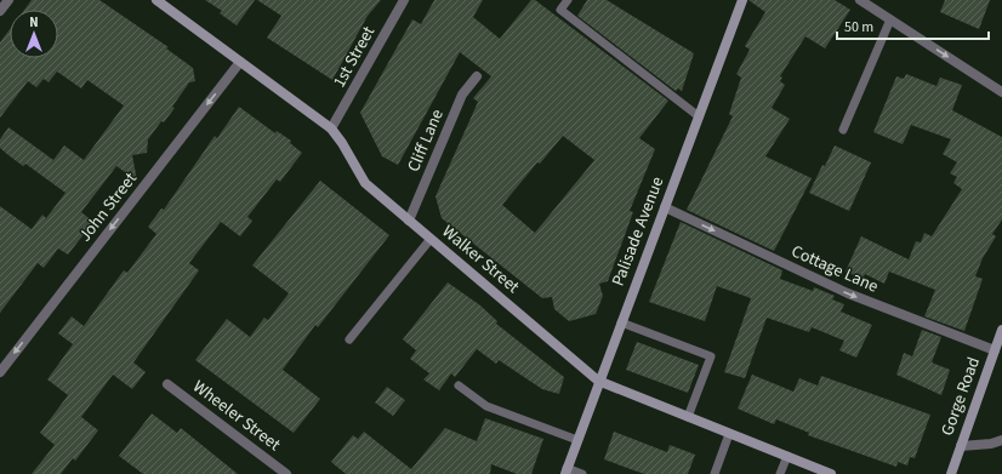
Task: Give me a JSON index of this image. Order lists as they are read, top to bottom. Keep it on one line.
{"streets":{"street":["1st Street","Cliff Lane","John Street","Palisade Avenue","Walker Street","Cottage Lane","Gorge Road","Wheeler Street"]},"crossings":[["1st Street","Walker Street"],["Cliff Lane","Walker Street"],["John Street","Walker Street"],["Palisade Avenue","Walker Street"],["Palisade Avenue","Cottage Lane"],["Cottage Lane","Gorge Road"]],"one_way":["John Street","Cottage Lane"],"scale_bar":"50 m","north":"top"}
